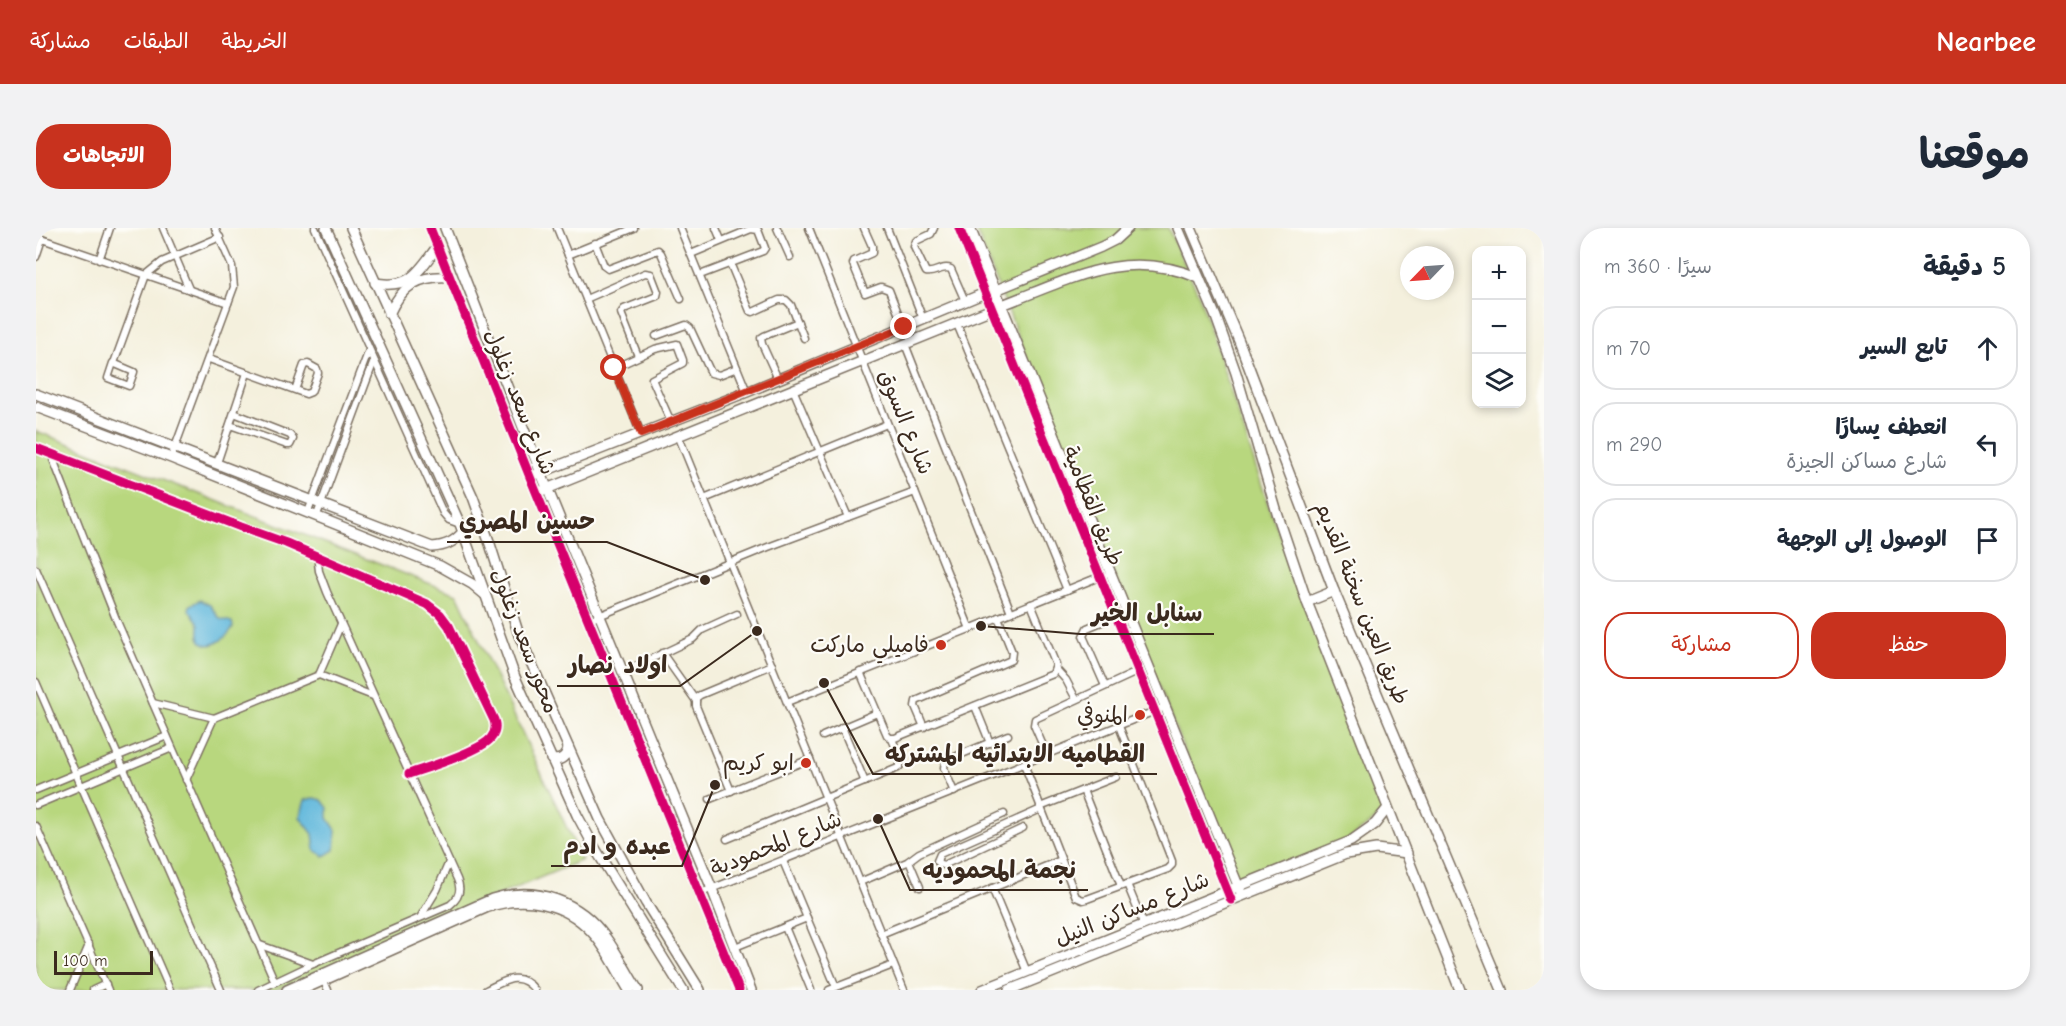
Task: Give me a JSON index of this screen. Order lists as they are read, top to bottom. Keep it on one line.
{"streets":{"street":["شارع سعد زغلول","شارع السوق","طريق القطامية","طريق العين سخنة القديم","محور سعد زغلول","شارع المحمودية","شارع مساكن النيل"]},"crossings":[["شارع سعد زغلول","شارع المحمودية"],["طريق القطامية","شارع المحمودية"],["طريق القطامية","شارع مساكن النيل"],["طريق العين سخنة القديم","شارع مساكن النيل"]],"places":["حسين المصري","سنابل الخير","اولاد نصار","فاميلي ماركت","القطاميه الابتدائيه المشتركه","المنوفي","ابو كريم","عبده و ادم","نجمة المحموديه"],"scale_bar":"100 m","north":"bottom left","page":{"header":"Nearbee","nav":["الخريطة","الطبقات","مشاركة"],"title":"موقعنا","buttons":["الاتجاهات",["حفظ","مشاركة"]],"heading":["5 دقيقة","سيرًا · 360 m"],"map_buttons":["+","−"],"list":[["تابع السير","70 m"],["انعطف يسارًا","شارع مساكن الجيزة","290 m"],"الوصول إلى الوجهة"],"scale":"100 m"}}
